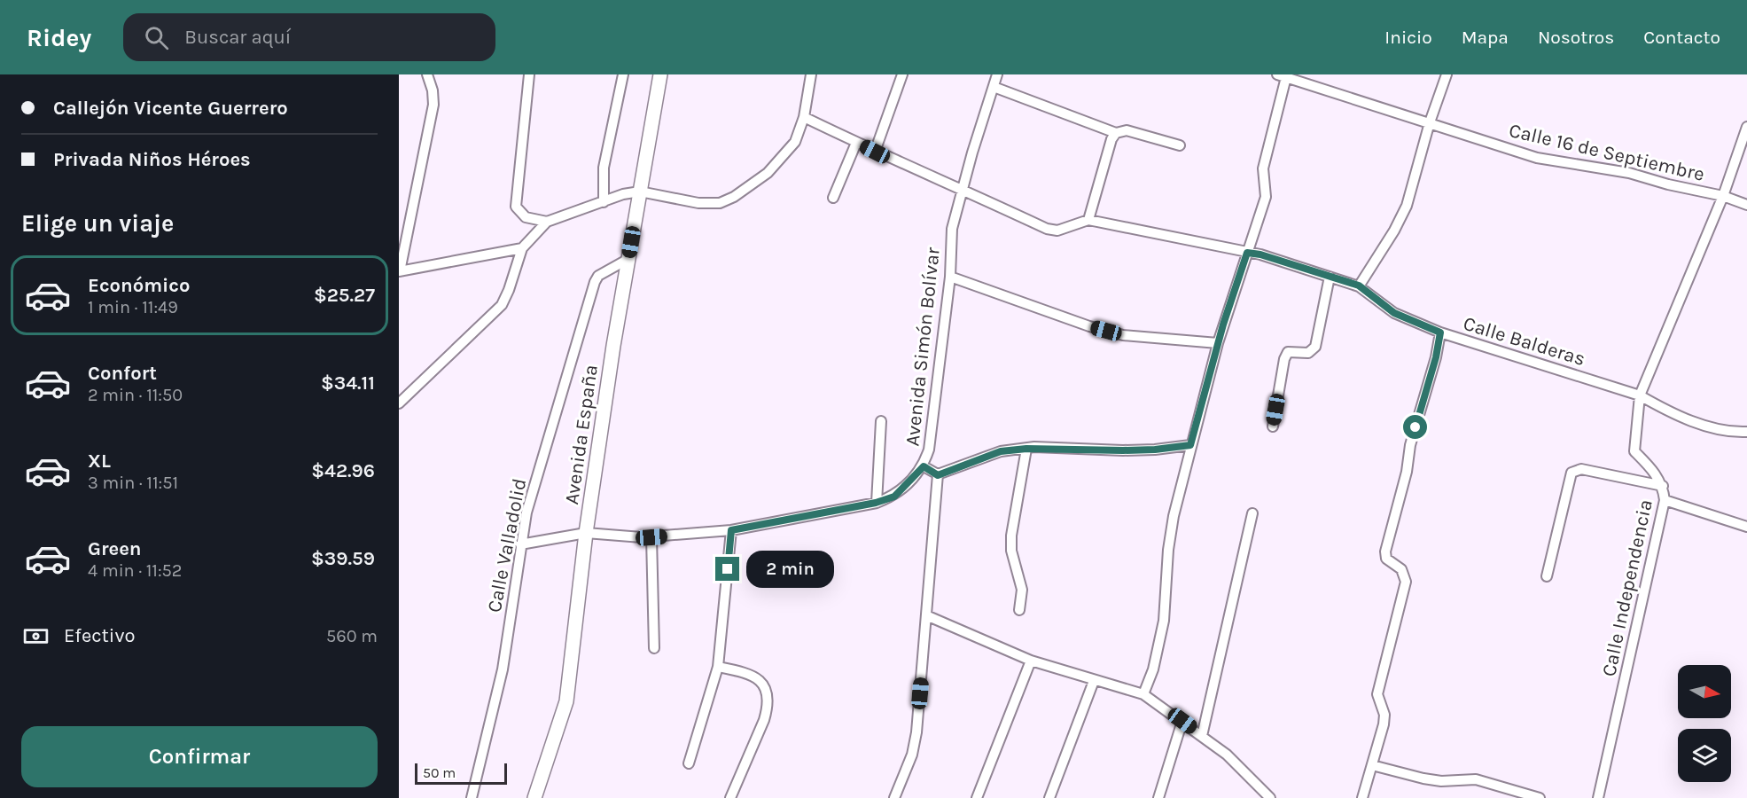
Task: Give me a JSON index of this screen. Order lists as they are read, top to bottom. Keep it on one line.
{"streets":{"street":["Calle 16 de Septiembre","Calle Balderas","Avenida Simón Bolívar","Avenida España","Calle Valladolid","Calle Independencia"]},"crossings":[["Calle 16 de Septiembre","Calle Independencia"],["Calle Balderas","Calle Independencia"],["Avenida Simón Bolívar","Avenida España"],["Avenida Simón Bolívar","Calle Valladolid"],["Avenida España","Calle Valladolid"]],"scale_bar":"50 m","north":"right","page":{"header":"Ridey","search":"Buscar aquí","nav":["Inicio","Mapa","Nosotros","Contacto"],"banner":["Callejón Vicente Guerrero","Privada Niños Héroes"],"heading":"Elige un viaje","list":[{"name":"Económico","note":"1 min · 11:49","value":"$25.27"},{"name":"Confort","note":"2 min · 11:50","value":"$34.11"},{"name":"XL","note":"3 min · 11:51","value":"$42.96"},{"name":"Green","note":"4 min · 11:52","value":"$39.59"}],"bubble":"2 min","pay":["Efectivo","560 m"],"buttons":"Confirmar","scale":"50 m"}}
